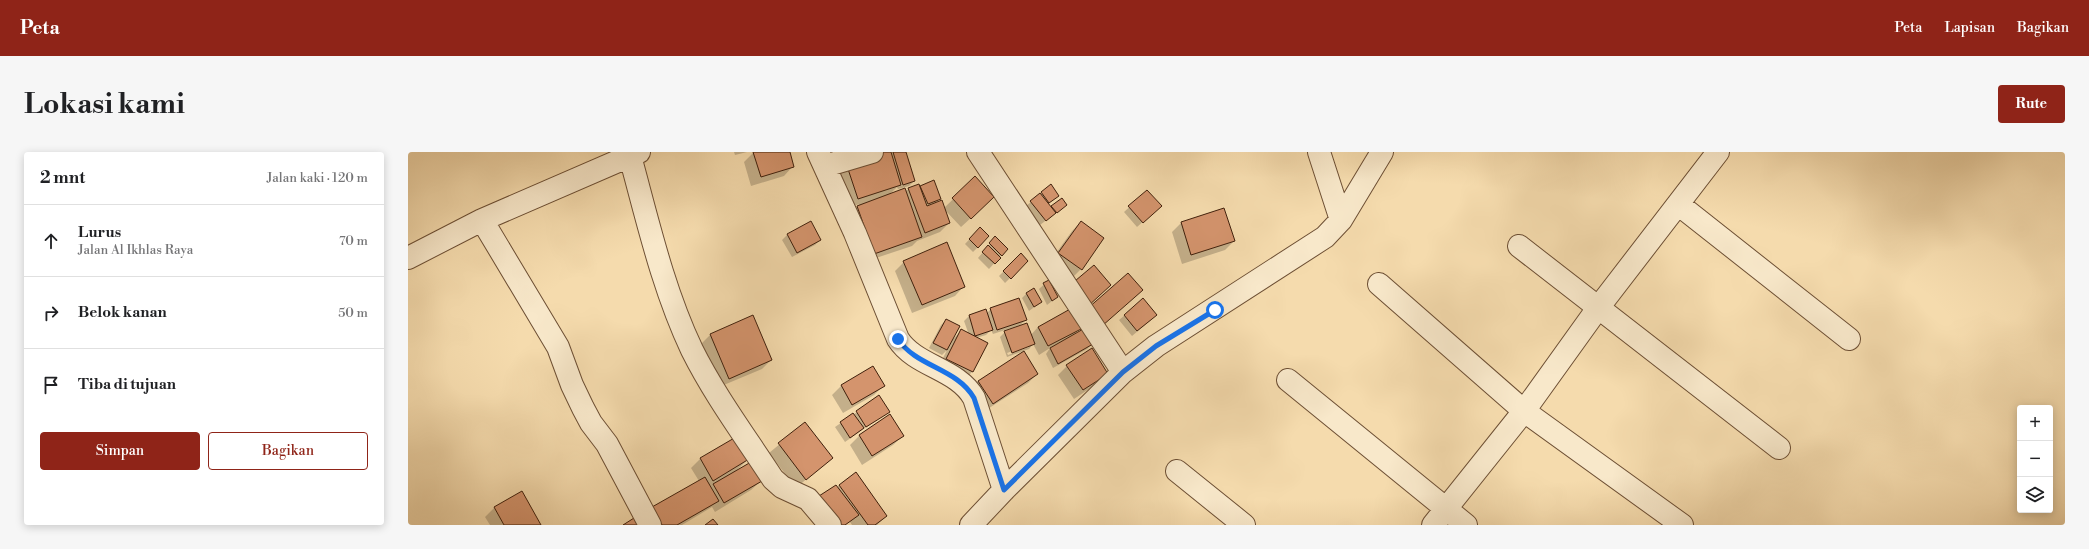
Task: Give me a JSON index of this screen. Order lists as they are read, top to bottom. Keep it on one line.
{"page":{"header":"Peta","nav":["Peta","Lapisan","Bagikan"],"buttons":["Rute",["Simpan","Bagikan"]],"title":"Lokasi kami","heading":["2 mnt","Jalan kaki · 120 m"],"list":[["Lurus","Jalan Al Ikhlas Raya","70 m"],["Belok kanan","50 m"],"Tiba di tujuan"],"map_buttons":["+","−"]}}
